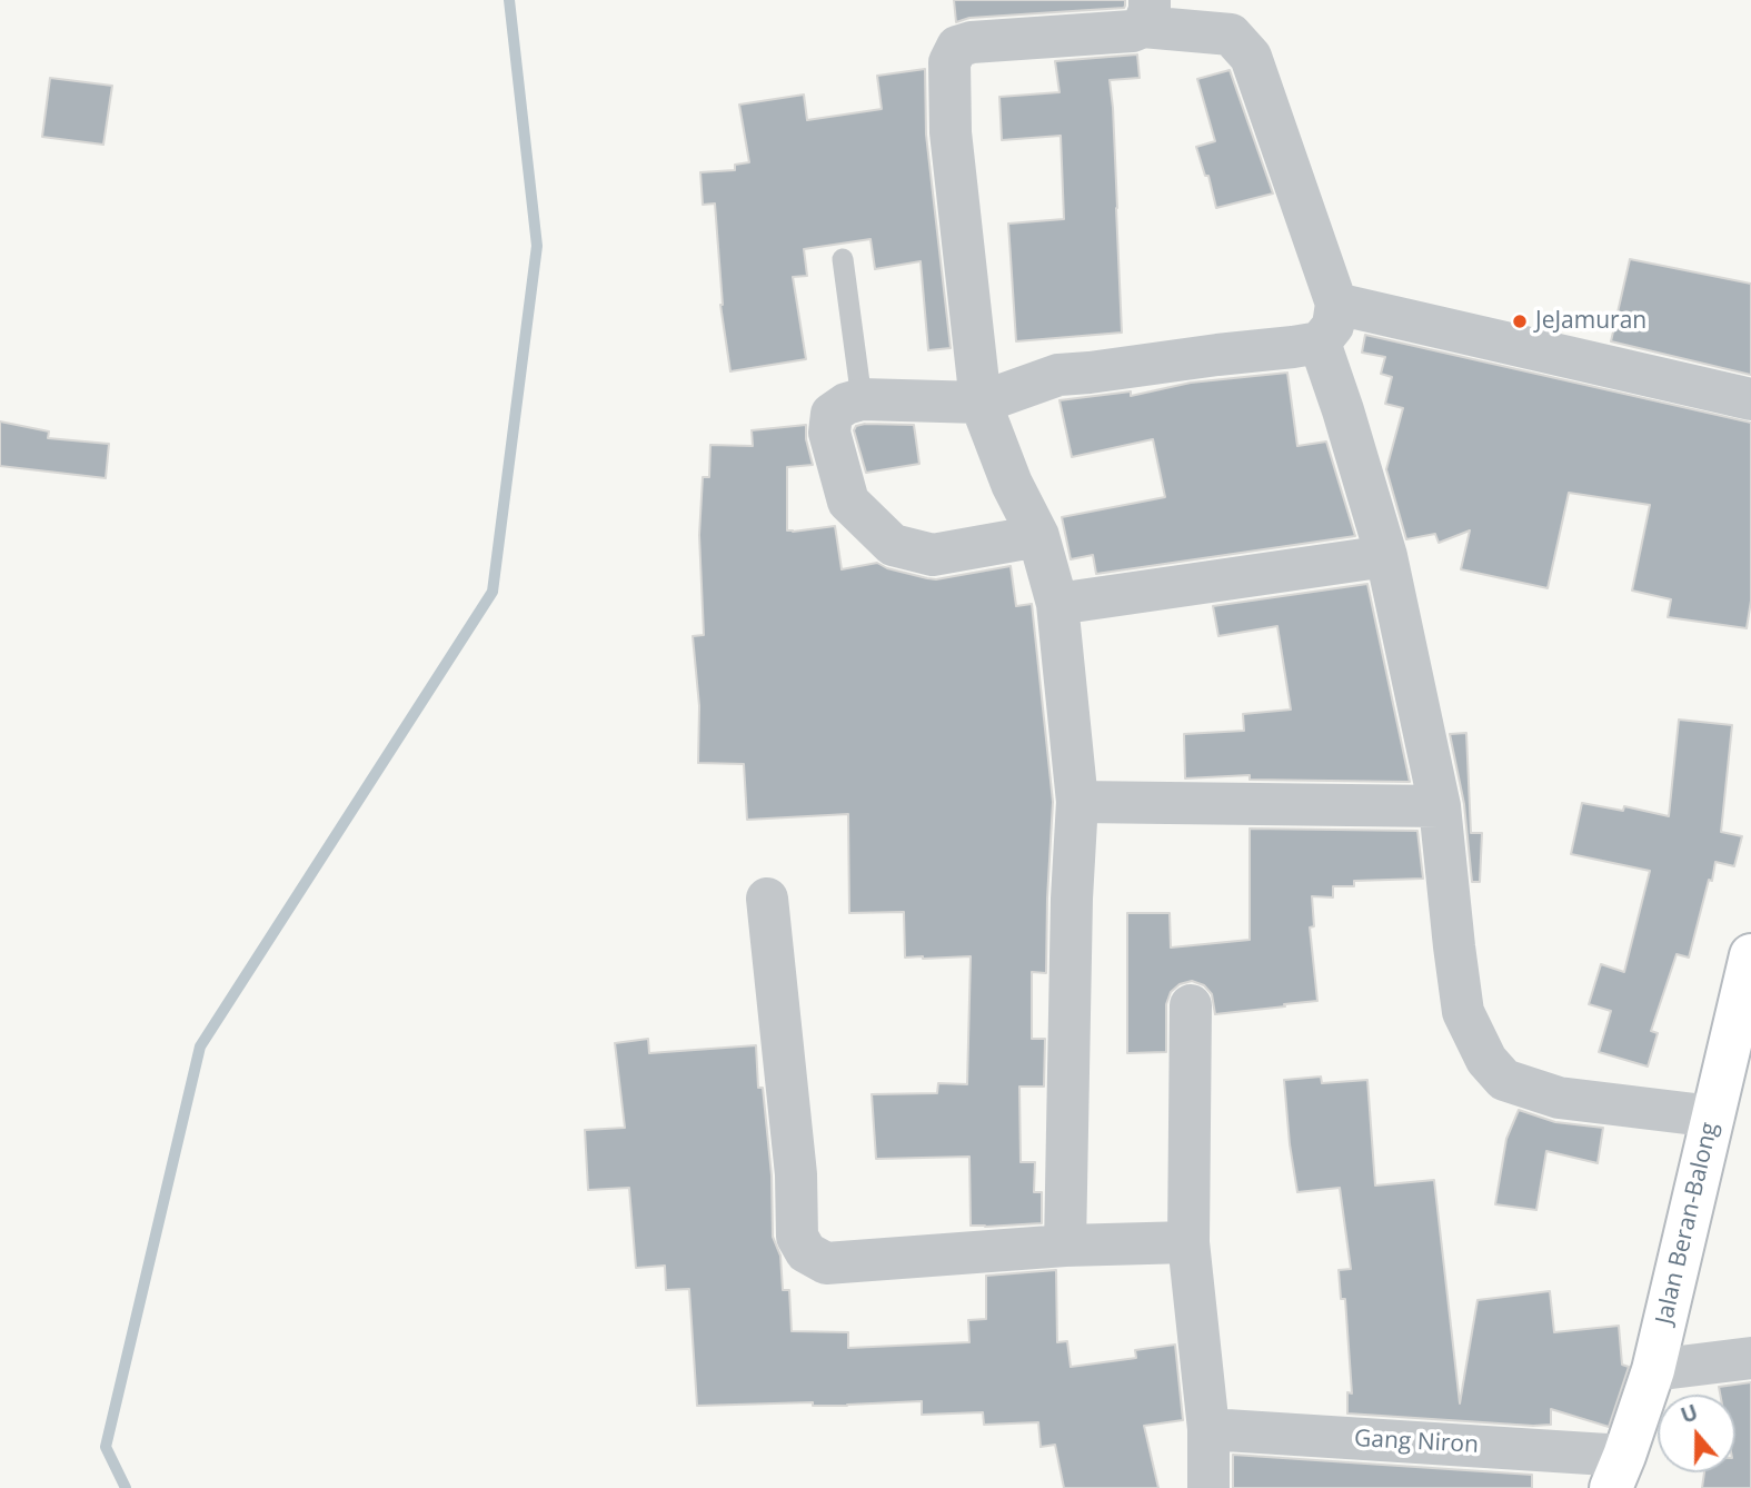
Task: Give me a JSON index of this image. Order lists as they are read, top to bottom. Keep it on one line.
{"streets":{"main road":["Jalan Beran-Balong"],"street":["Gang Niron"]},"crossings":[["Jalan Beran-Balong","Gang Niron"]],"places":["JeJamuran"],"north":"top"}
